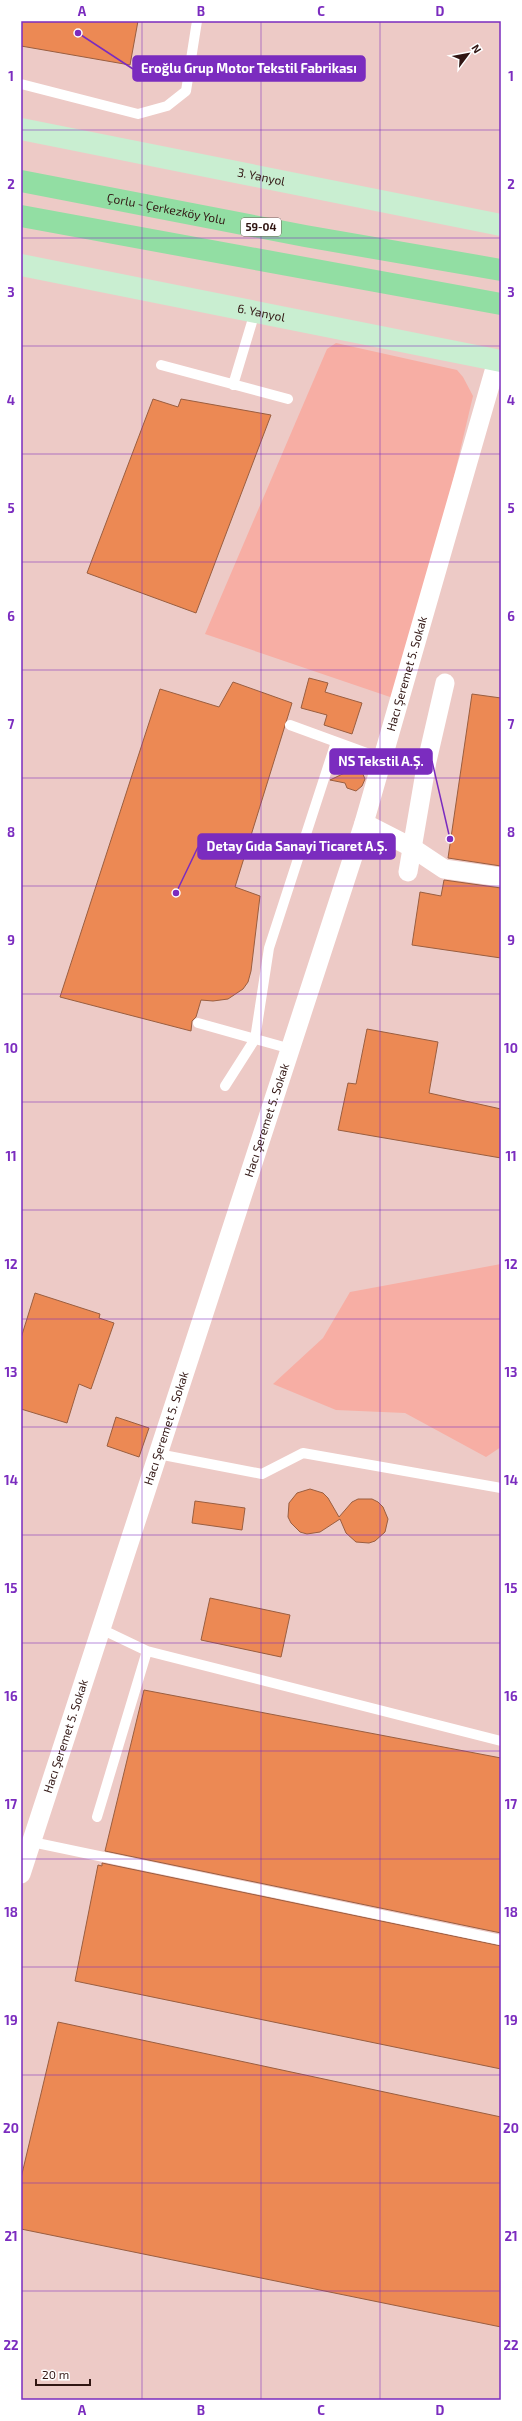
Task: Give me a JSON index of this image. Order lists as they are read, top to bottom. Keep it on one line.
{"streets":{"main road":["3. Yanyol","Çorlu - Çerkezköy Yolu","59-04","6. Yanyol"],"street":["Hacı Şeremet 5. Sokak"]},"crossings":[["6. Yanyol","Hacı Şeremet 5. Sokak"]],"places":["Eroğlu Grup Motor Tekstil Fabrikası","NS Tekstil A.Ş.","Detay Gıda Sanayi Ticaret A.Ş."],"scale_bar":"20 m","north":"top right","grid":{"columns":["A","B","C","D"],"rows":["1","2","3","4","5","6","7","8","9","10","11","12","13","14","15","16","17","18","19","20","21","22"]}}
